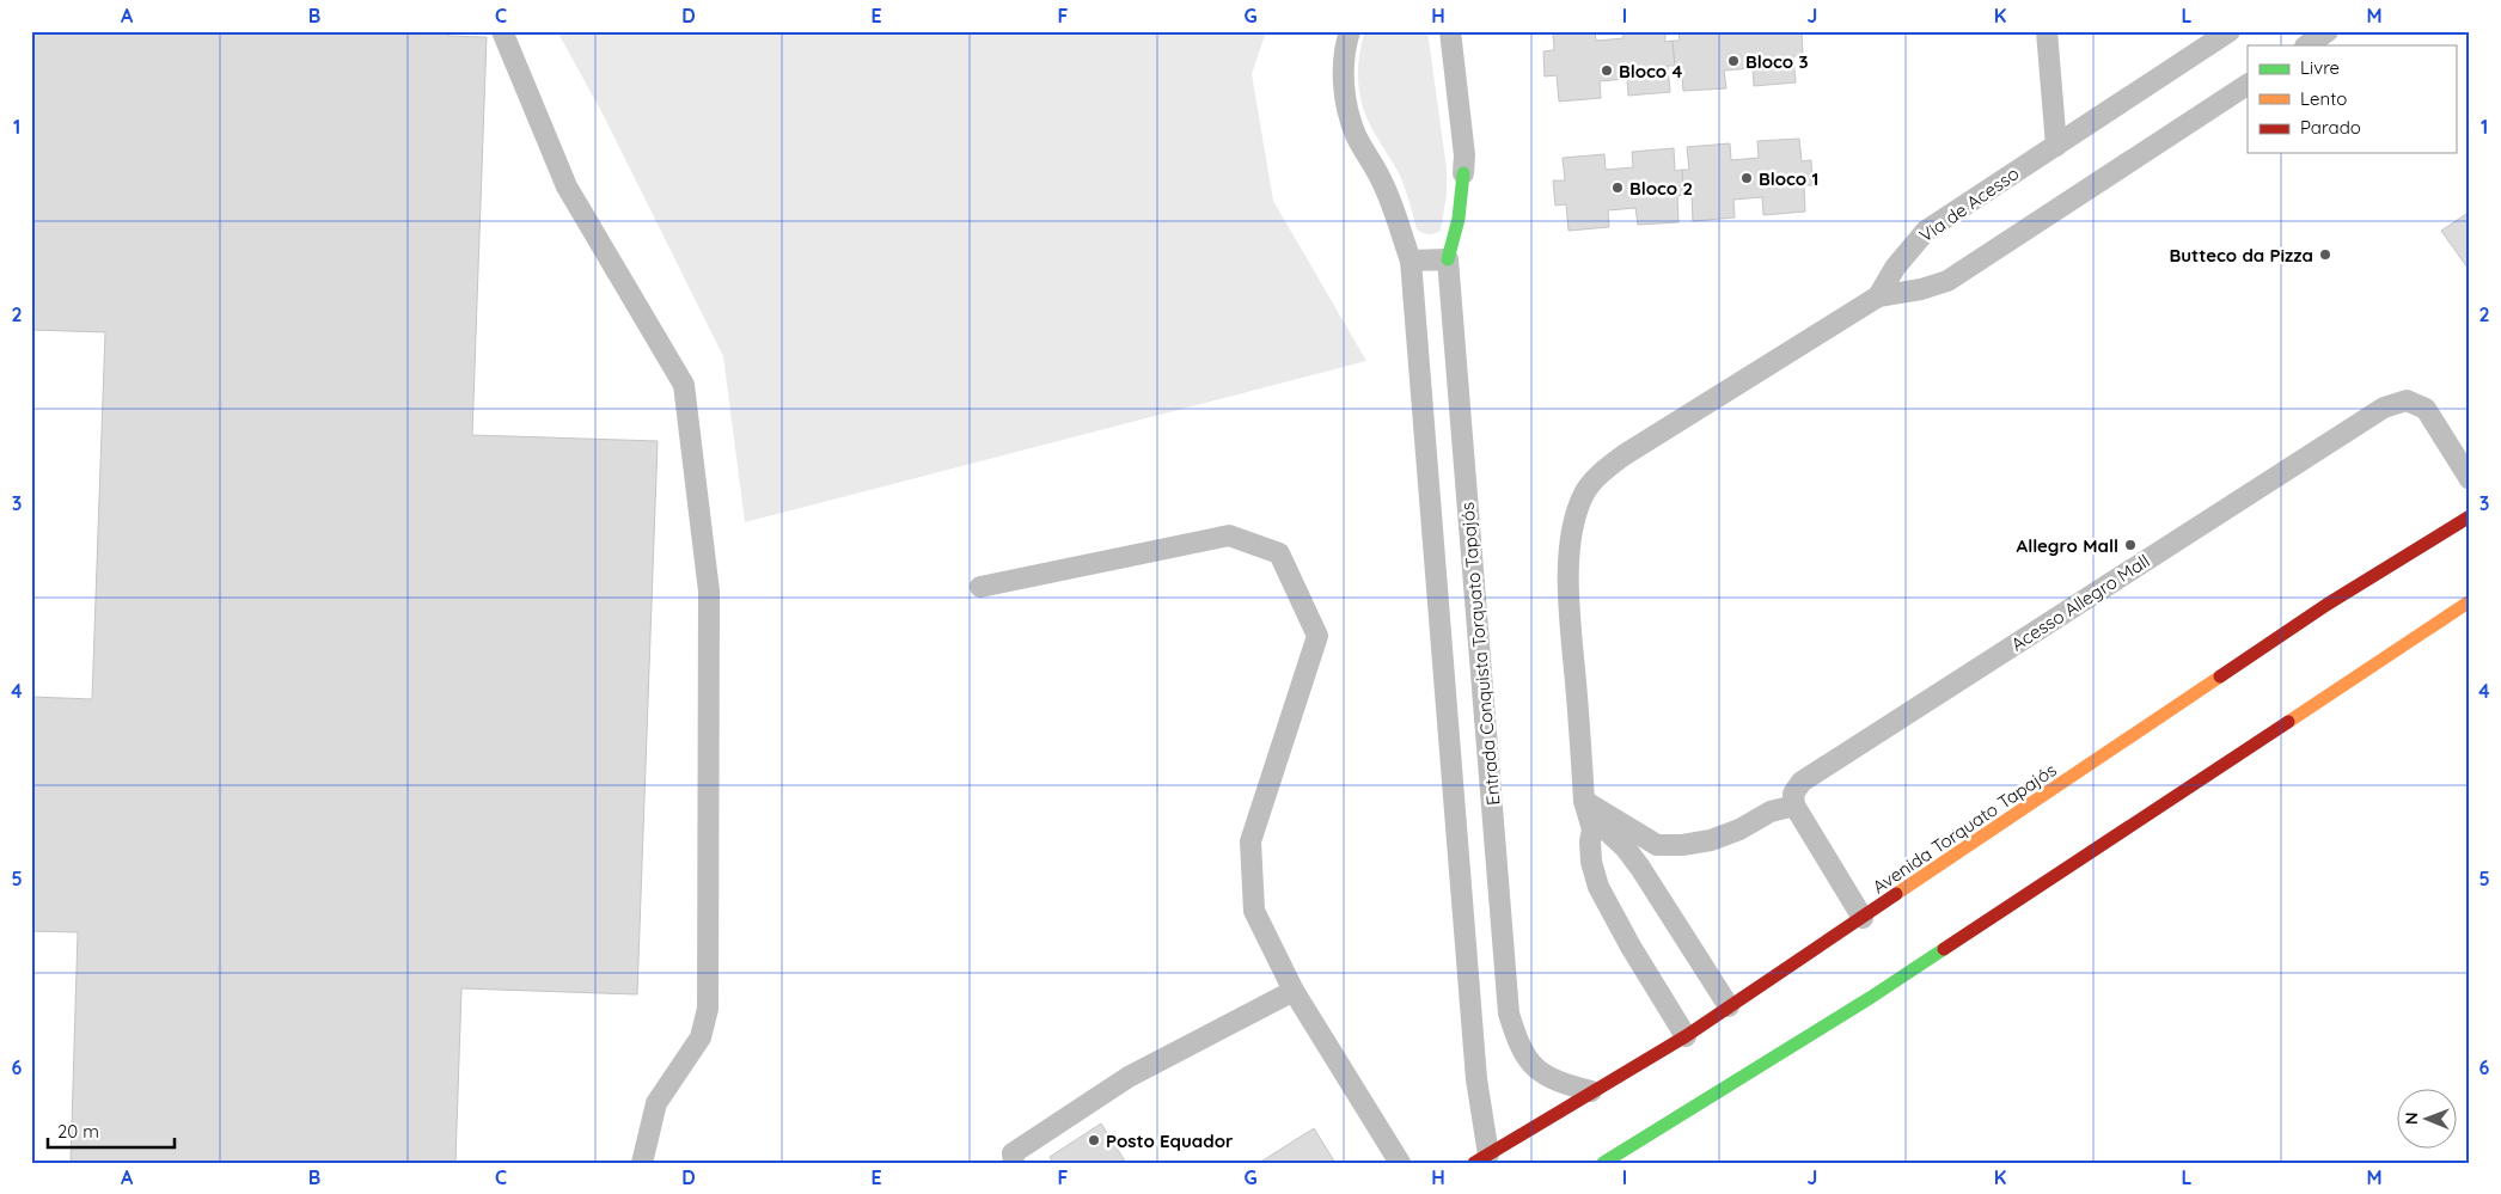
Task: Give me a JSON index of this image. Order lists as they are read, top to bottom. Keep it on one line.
{"streets":{"main road":["Entrada Conquista Torquato Tapajós","Avenida Torquato Tapajós"],"lane":["Via de Acesso","Acesso Allegro Mall"]},"crossings":[["Entrada Conquista Torquato Tapajós","Avenida Torquato Tapajós"]],"places":["Bloco 3","Bloco 4","Bloco 1","Bloco 2","Butteco da Pizza","Allegro Mall","Posto Equador"],"legend":["Livre","Lento","Parado"],"scale_bar":"20 m","north":"left","grid":{"columns":["A","B","C","D","E","F","G","H","I","J","K","L","M"],"rows":["1","2","3","4","5","6"]}}
